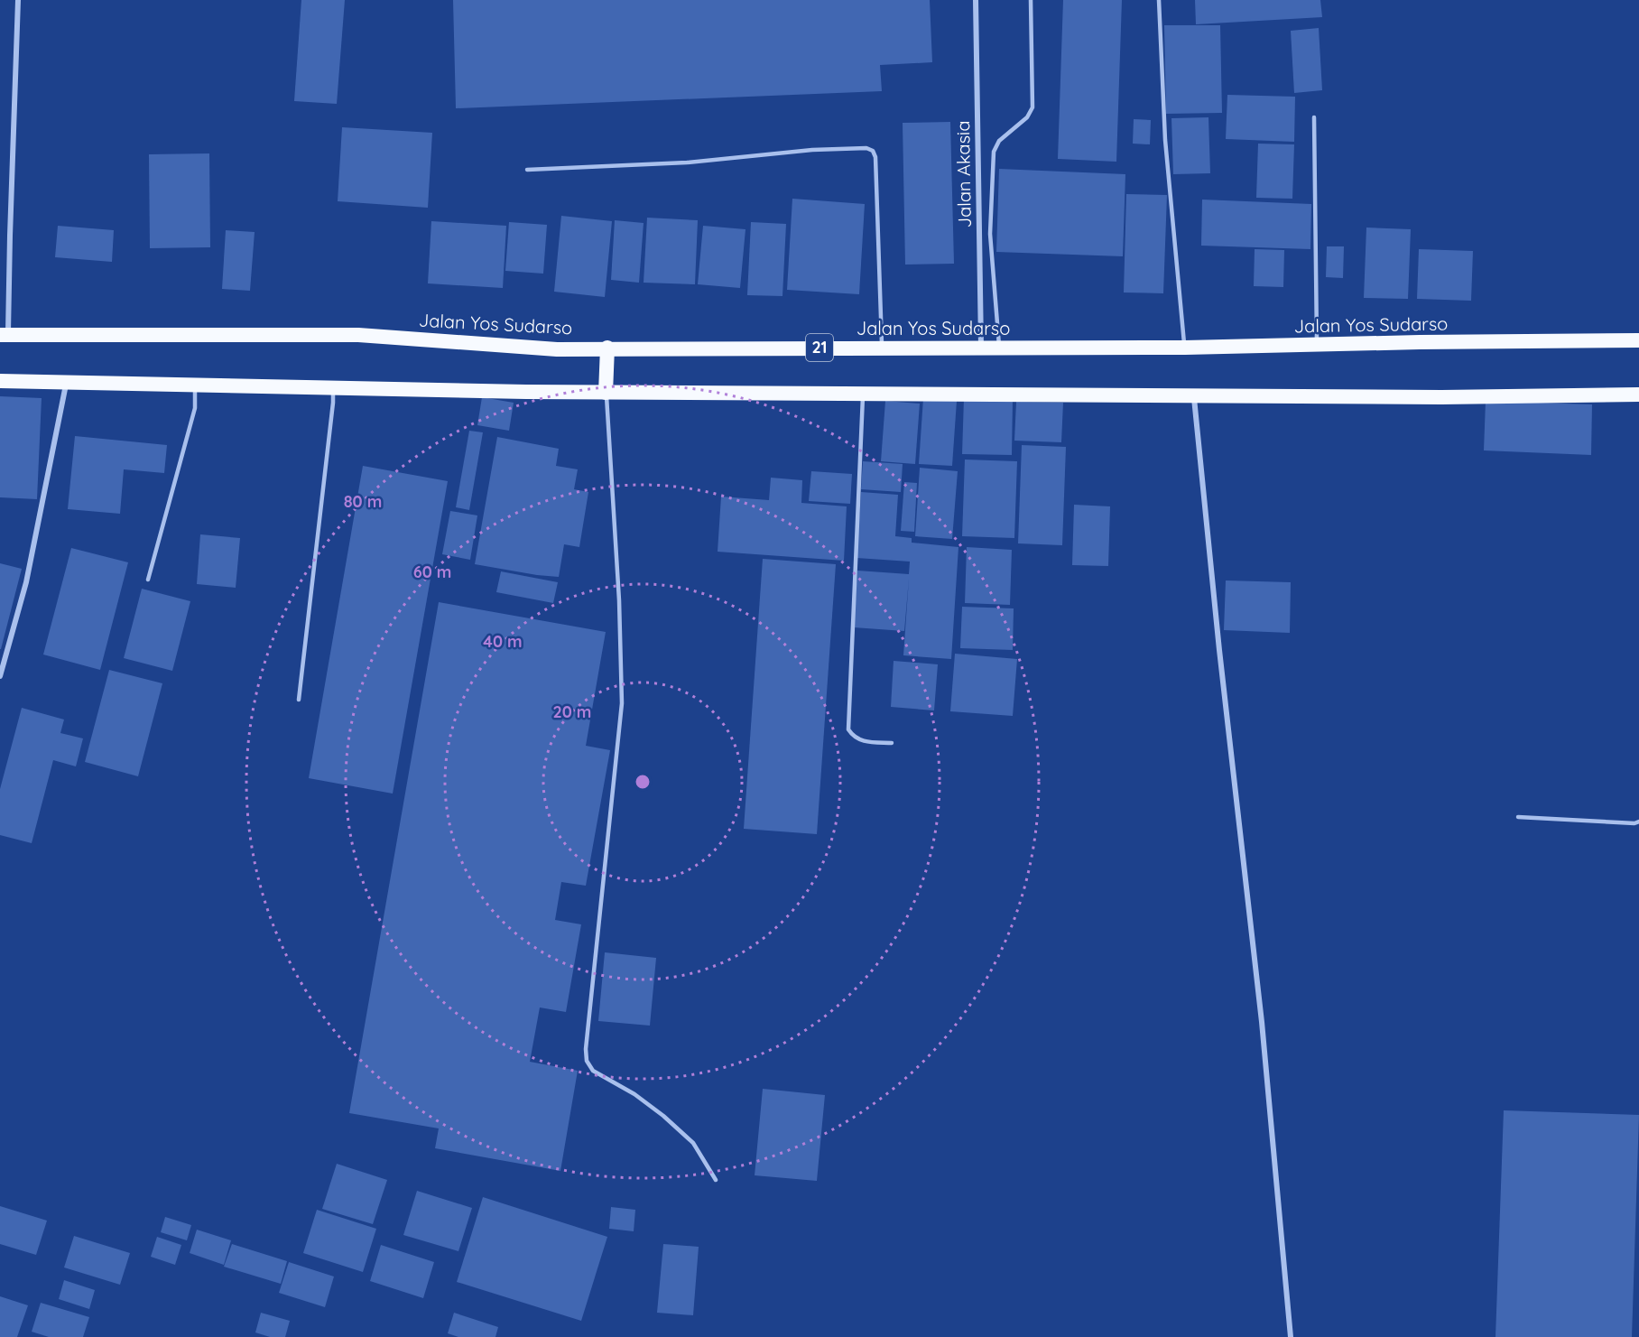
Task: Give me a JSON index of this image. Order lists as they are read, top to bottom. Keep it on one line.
{"streets":{"highway":["Jalan Yos Sudarso","21"],"street":["Jalan Akasia"]},"crossings":[["Jalan Akasia","Jalan Yos Sudarso"]],"rings":["80 m","60 m","40 m","20 m"]}
